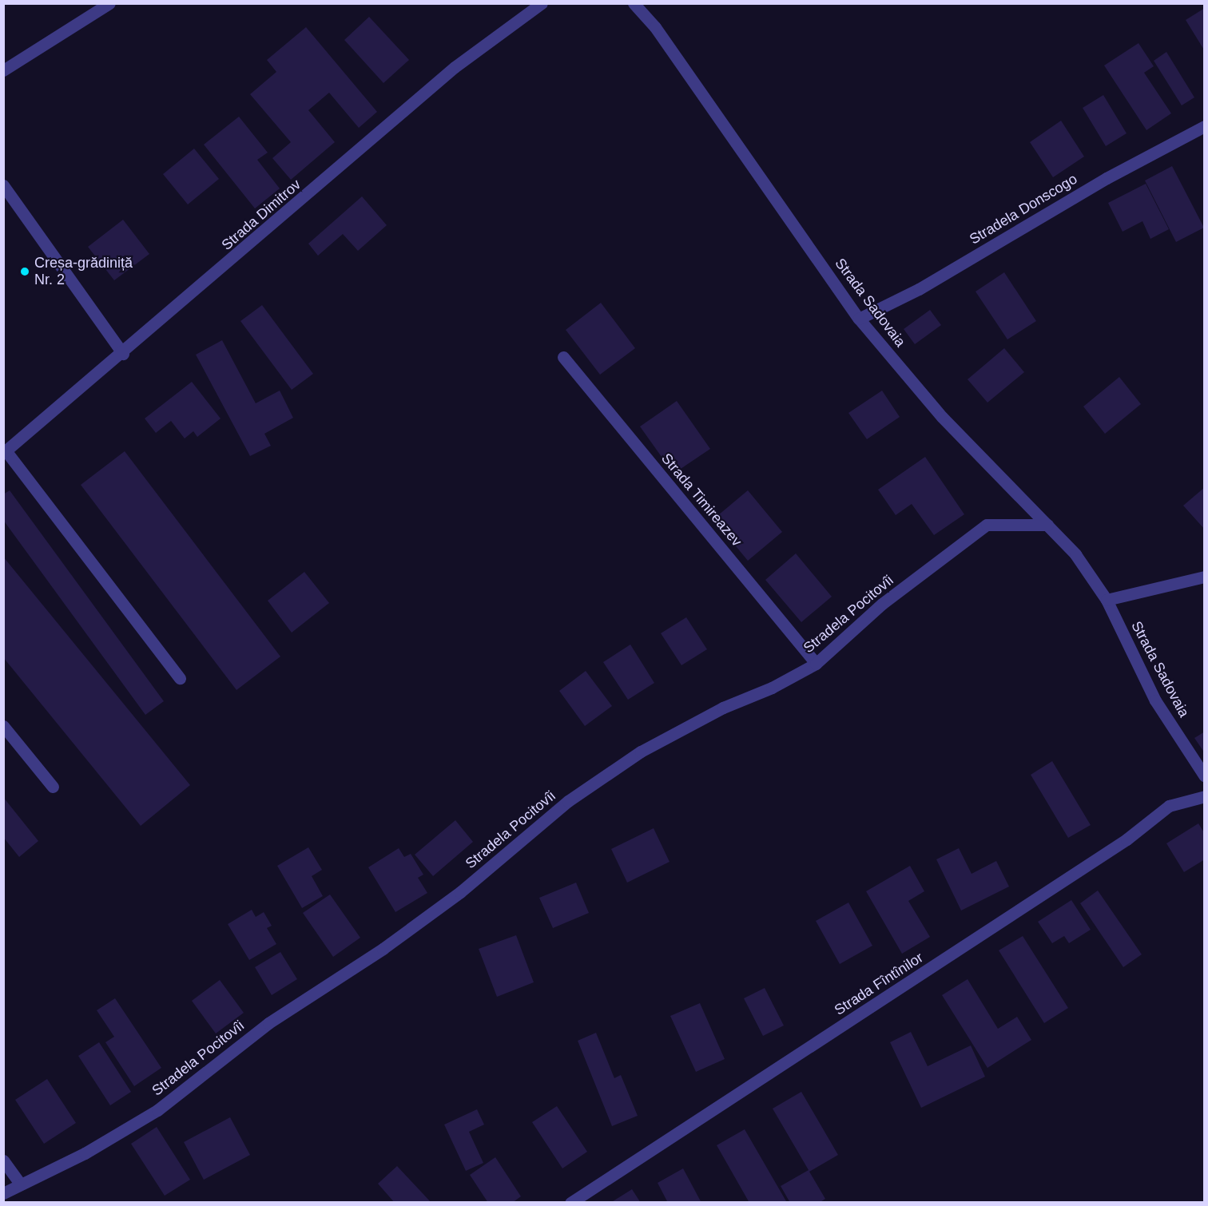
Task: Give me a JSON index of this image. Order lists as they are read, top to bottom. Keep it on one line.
{"streets":{"street":["Stradela Donscogo","Strada Dimitrov","Strada Sadovaia","Strada Timireazev","Stradela Pocitovîi","Strada Fîntînilor"]},"crossings":[["Stradela Donscogo","Strada Sadovaia"],["Strada Sadovaia","Stradela Pocitovîi"],["Strada Timireazev","Stradela Pocitovîi"]],"places":["Creșa-grădiniță Nr. 2"]}
